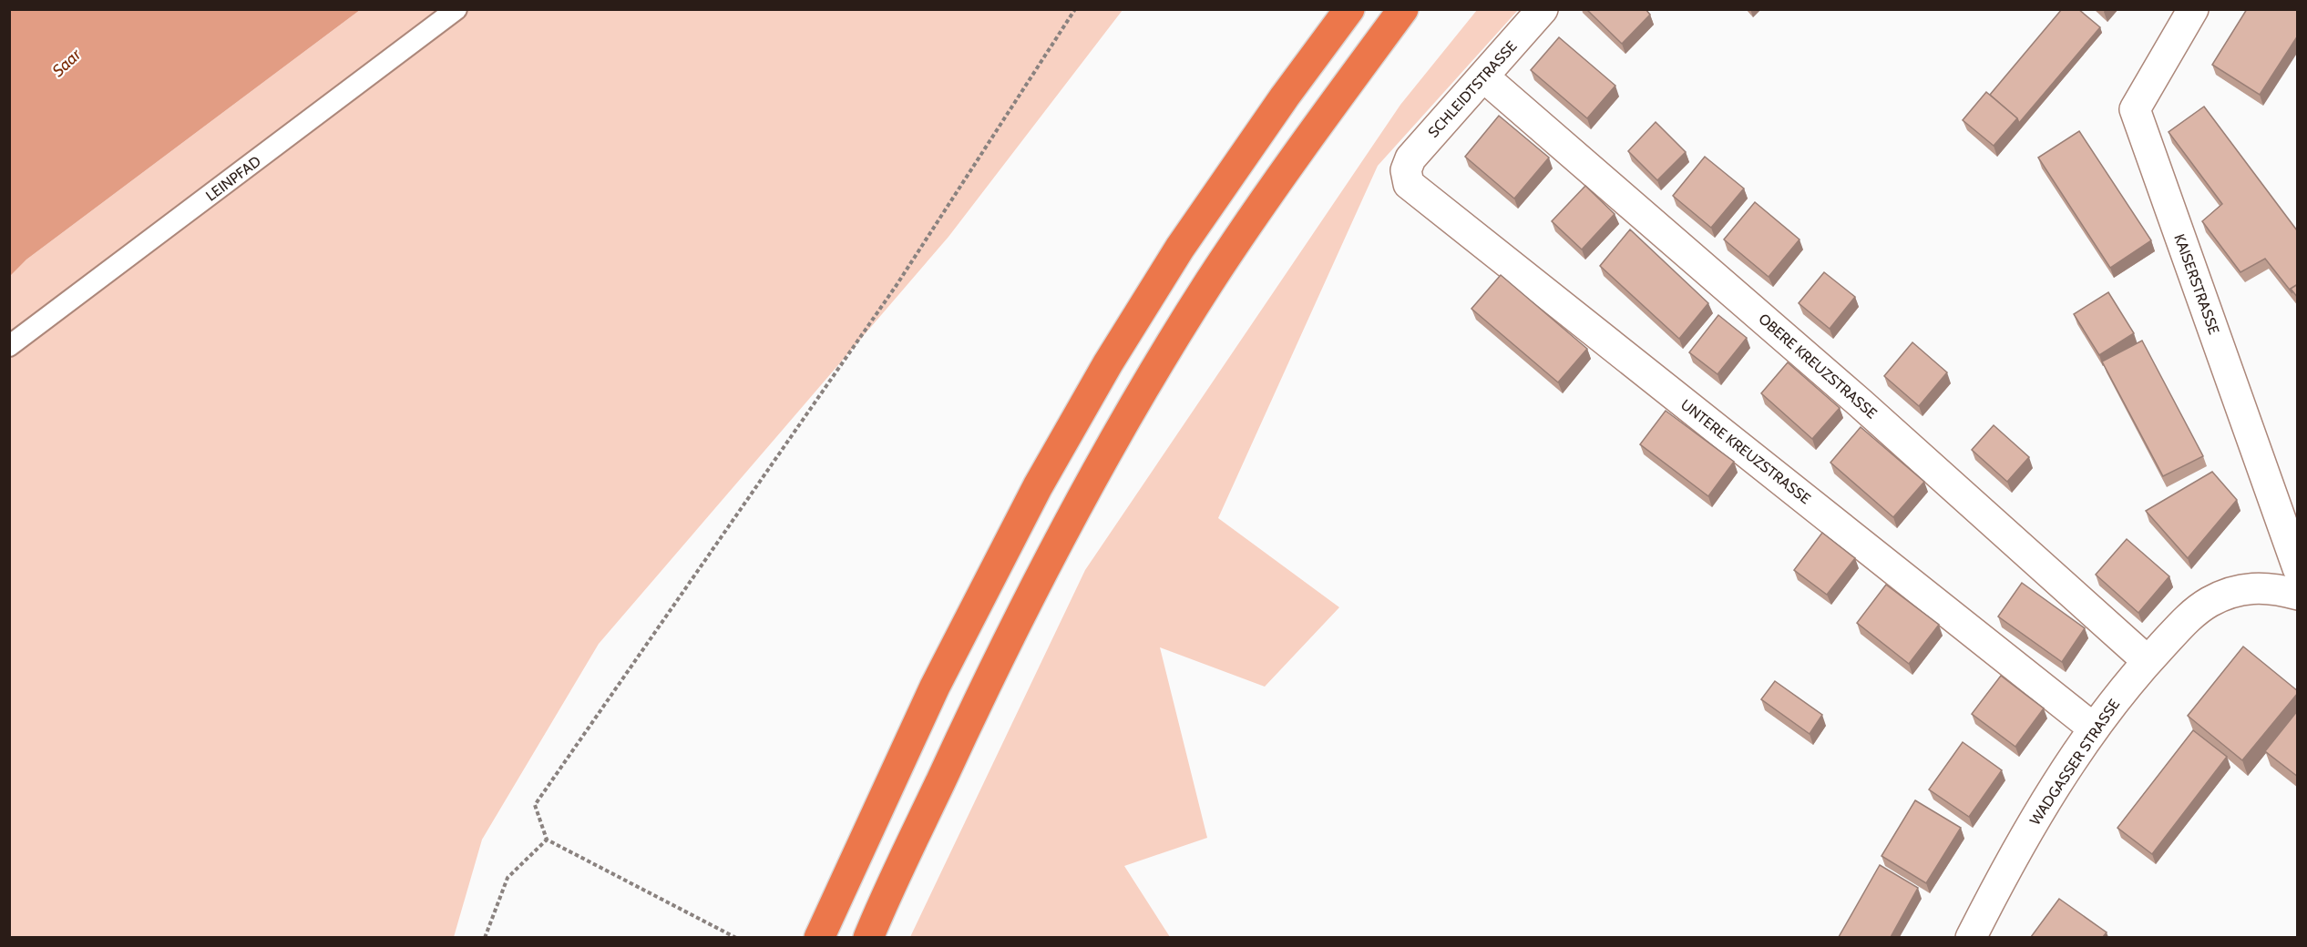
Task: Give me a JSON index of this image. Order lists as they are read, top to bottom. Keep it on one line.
{"streets":{"street":["SCHLEIDTSTRASSE","KAISERSTRASSE","OBERE KREUZSTRASSE","UNTERE KREUZSTRASSE","WADGASSER STRASSE"],"lane":["LEINPFAD"]},"crossings":[["SCHLEIDTSTRASSE","OBERE KREUZSTRASSE"],["SCHLEIDTSTRASSE","UNTERE KREUZSTRASSE"],["OBERE KREUZSTRASSE","WADGASSER STRASSE"],["UNTERE KREUZSTRASSE","WADGASSER STRASSE"]],"water":["Saar"]}
